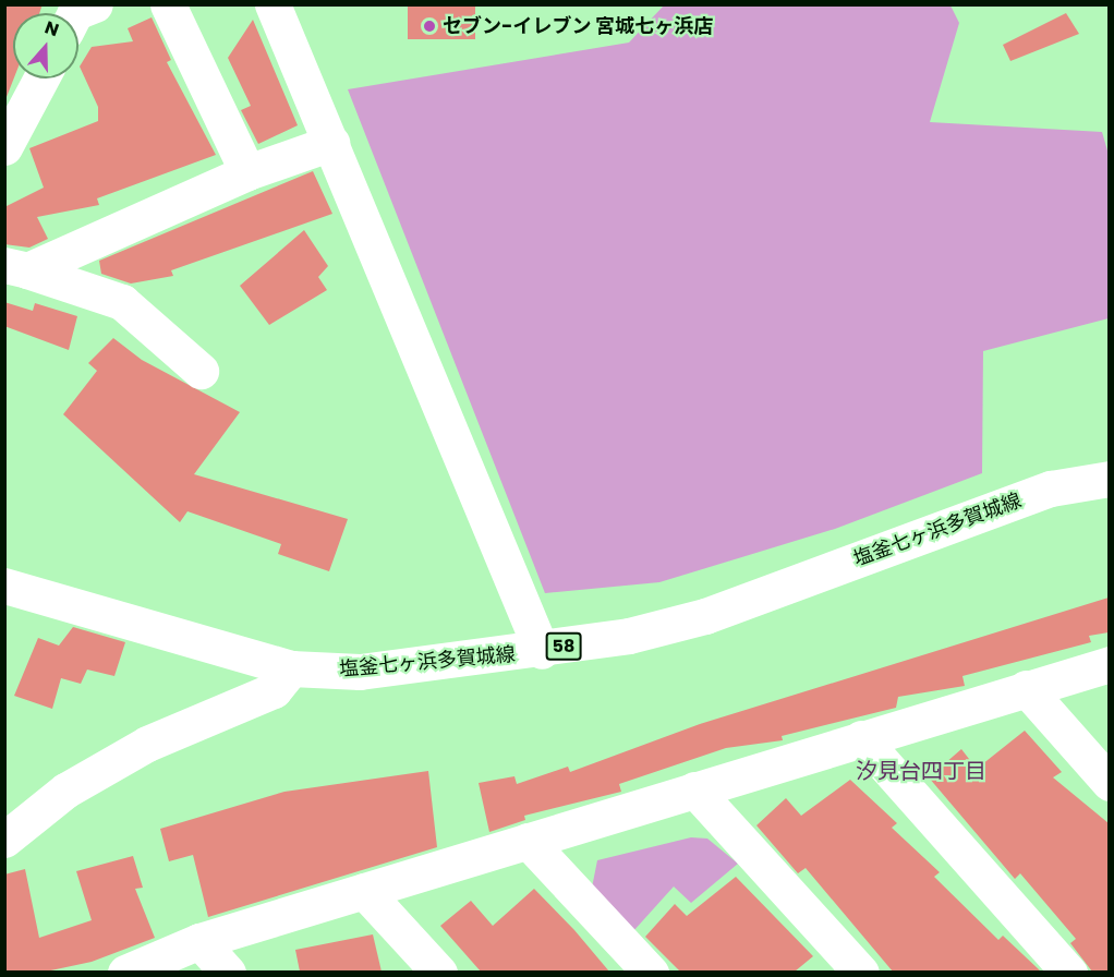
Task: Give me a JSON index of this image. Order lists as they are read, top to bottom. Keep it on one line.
{"streets":{"street":["塩釜七ヶ浜多賀城線","58"]},"districts":["汐見台四丁目"],"places":["セブン-イレブン 宮城七ヶ浜店"],"north":"top"}
